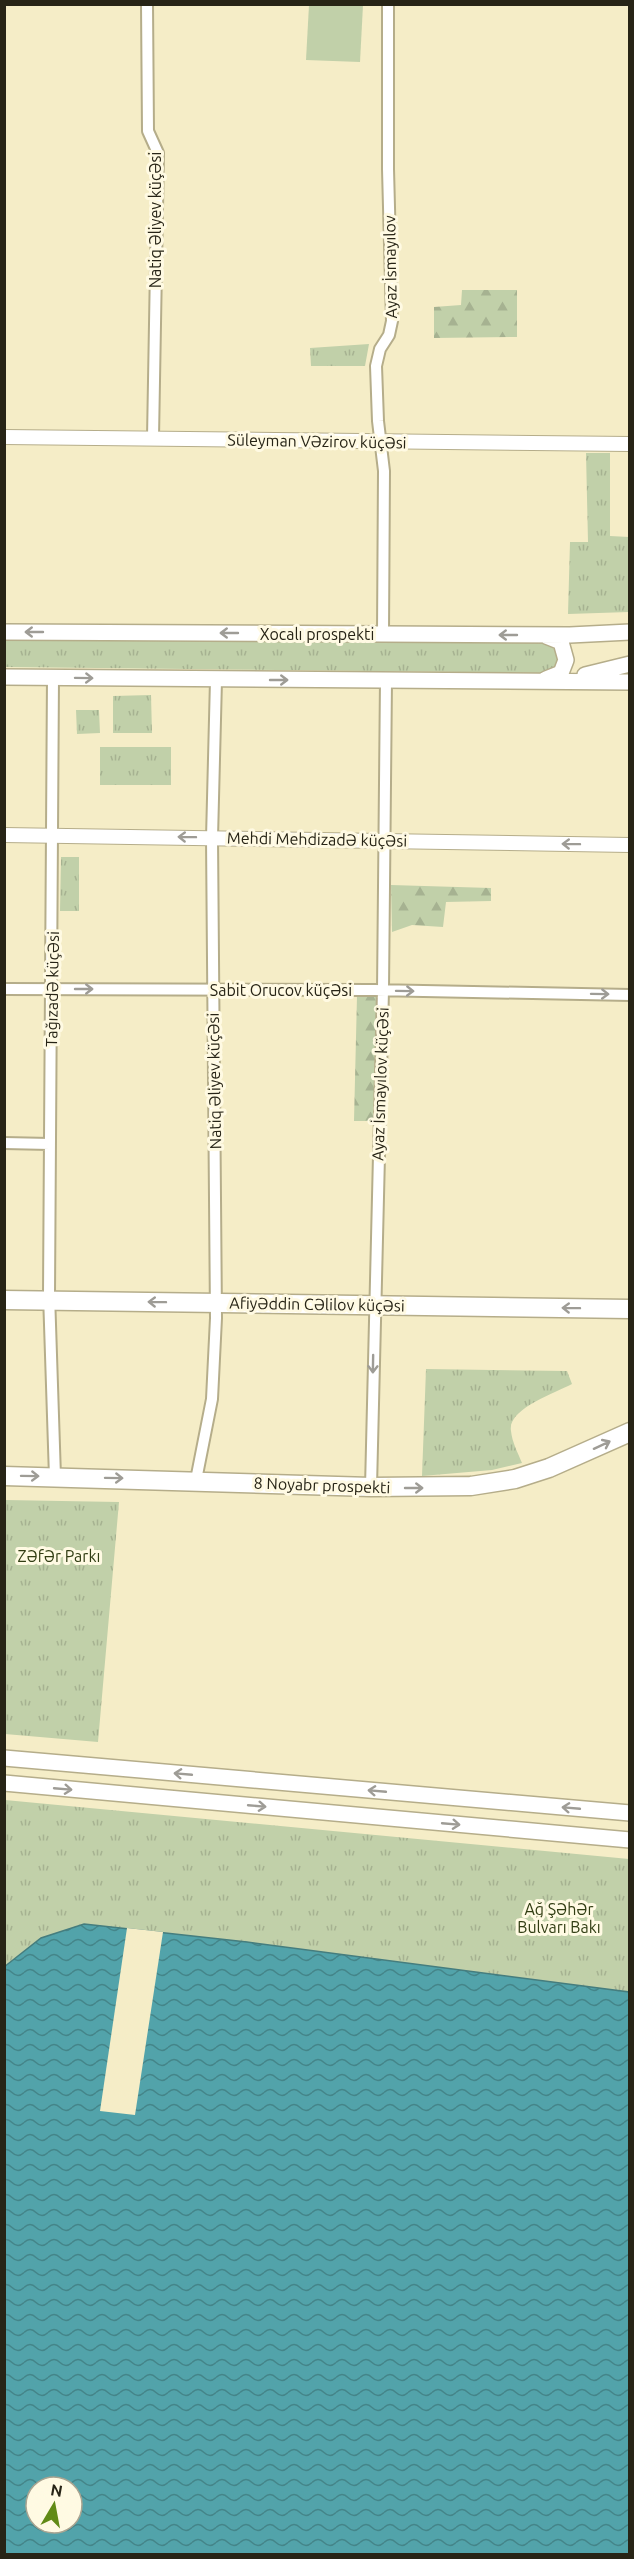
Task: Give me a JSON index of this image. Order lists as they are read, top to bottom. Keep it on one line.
{"streets":{"highway":["Afiyəddin Cəlilov küçəsi","8 Noyabr prospekti"],"main road":["Xocalı prospekti"],"street":["Natiq Əliyev küçəsi","Ayaz İsmayılov","Süleyman Vəzirov küçəsi","Mehdi Mehdizadə küçəsi","Tağızadə küçəsi","Sabit Orucov küçəsi","Ayaz İsmayılov küçəsi"]},"crossings":[["Natiq Əliyev küçəsi","Süleyman Vəzirov küçəsi"],["Natiq Əliyev küçəsi","Mehdi Mehdizadə küçəsi"],["Natiq Əliyev küçəsi","Sabit Orucov küçəsi"],["Natiq Əliyev küçəsi","Afiyəddin Cəlilov küçəsi"],["Natiq Əliyev küçəsi","8 Noyabr prospekti"],["Ayaz İsmayılov","Süleyman Vəzirov küçəsi"],["Ayaz İsmayılov","Xocalı prospekti"],["Mehdi Mehdizadə küçəsi","Tağızadə küçəsi"],["Mehdi Mehdizadə küçəsi","Ayaz İsmayılov küçəsi"],["Tağızadə küçəsi","Sabit Orucov küçəsi"],["Tağızadə küçəsi","Afiyəddin Cəlilov küçəsi"],["Tağızadə küçəsi","8 Noyabr prospekti"],["Sabit Orucov küçəsi","Ayaz İsmayılov küçəsi"],["Ayaz İsmayılov küçəsi","Afiyəddin Cəlilov küçəsi"],["Ayaz İsmayılov küçəsi","8 Noyabr prospekti"]],"one_way":["Mehdi Mehdizadə küçəsi","Sabit Orucov küçəsi","Afiyəddin Cəlilov küçəsi","8 Noyabr prospekti"],"parks":["Zəfər Parkı","Ağ Şəhər Bulvarı Bakı"],"north":"top"}
